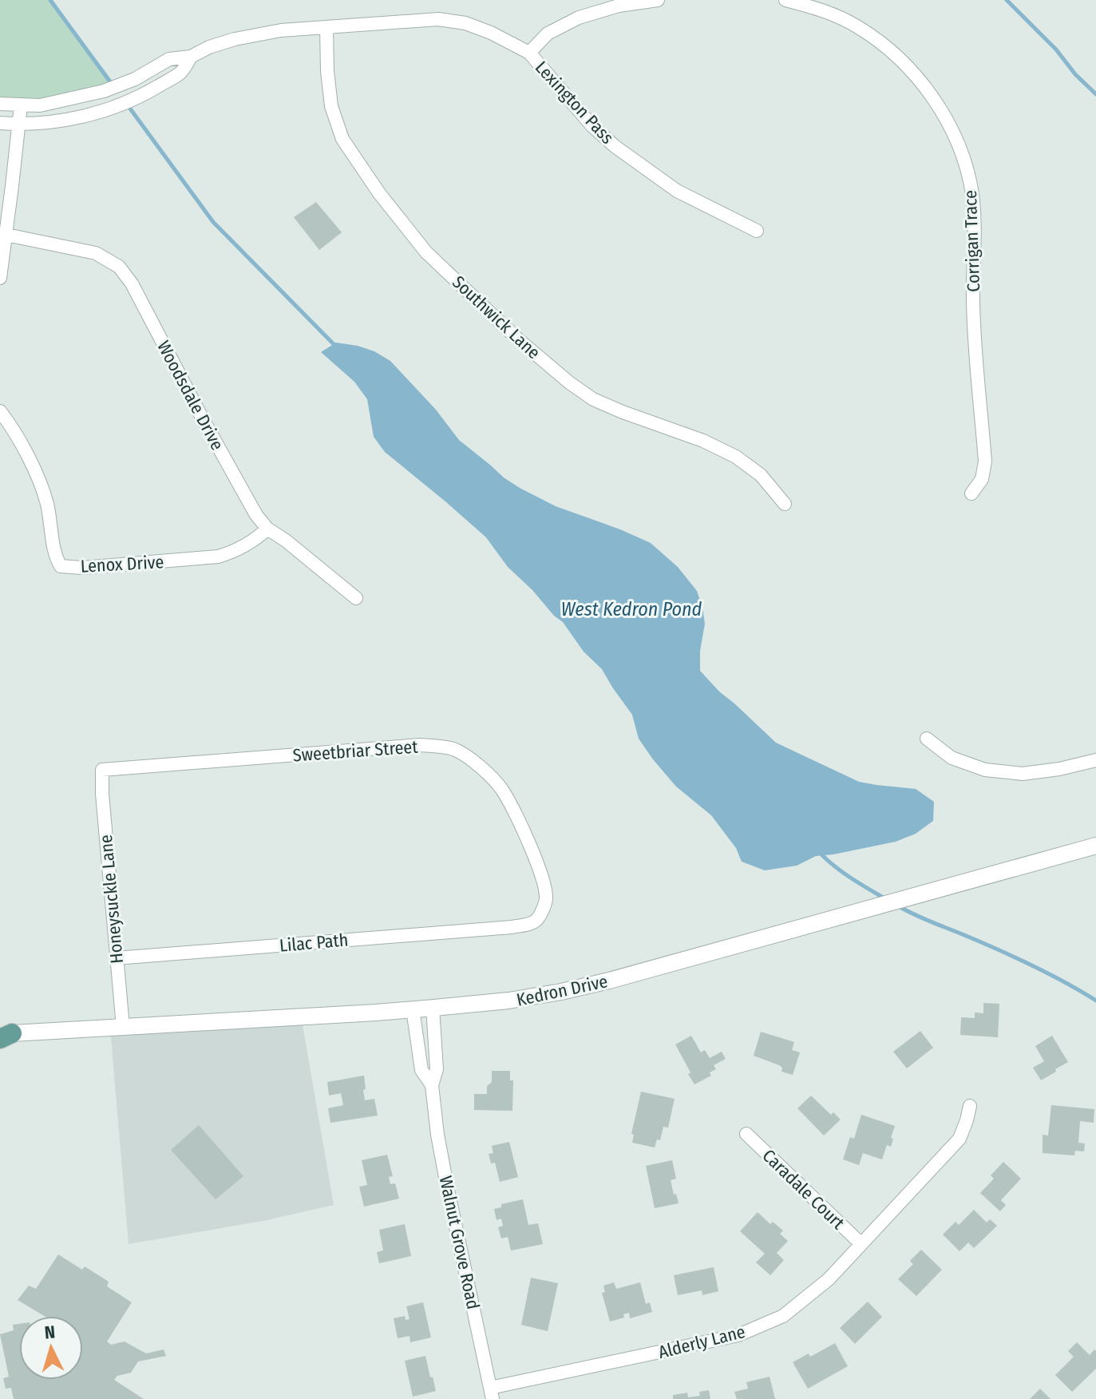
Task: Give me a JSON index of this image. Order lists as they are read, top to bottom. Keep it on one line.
{"streets":{"street":["Lexington Pass","Corrigan Trace","Southwick Lane","Woodsdale Drive","Lenox Drive","Sweetbriar Street","Honeysuckle Lane","Lilac Path","Kedron Drive","Caradale Court","Walnut Grove Road","Alderly Lane"]},"crossings":[["Lexington Pass","Southwick Lane"],["Woodsdale Drive","Lenox Drive"],["Sweetbriar Street","Honeysuckle Lane"],["Sweetbriar Street","Lilac Path"],["Honeysuckle Lane","Lilac Path"],["Honeysuckle Lane","Kedron Drive"],["Kedron Drive","Walnut Grove Road"],["Caradale Court","Alderly Lane"],["Walnut Grove Road","Alderly Lane"]],"water":["West Kedron Pond"],"north":"top"}
